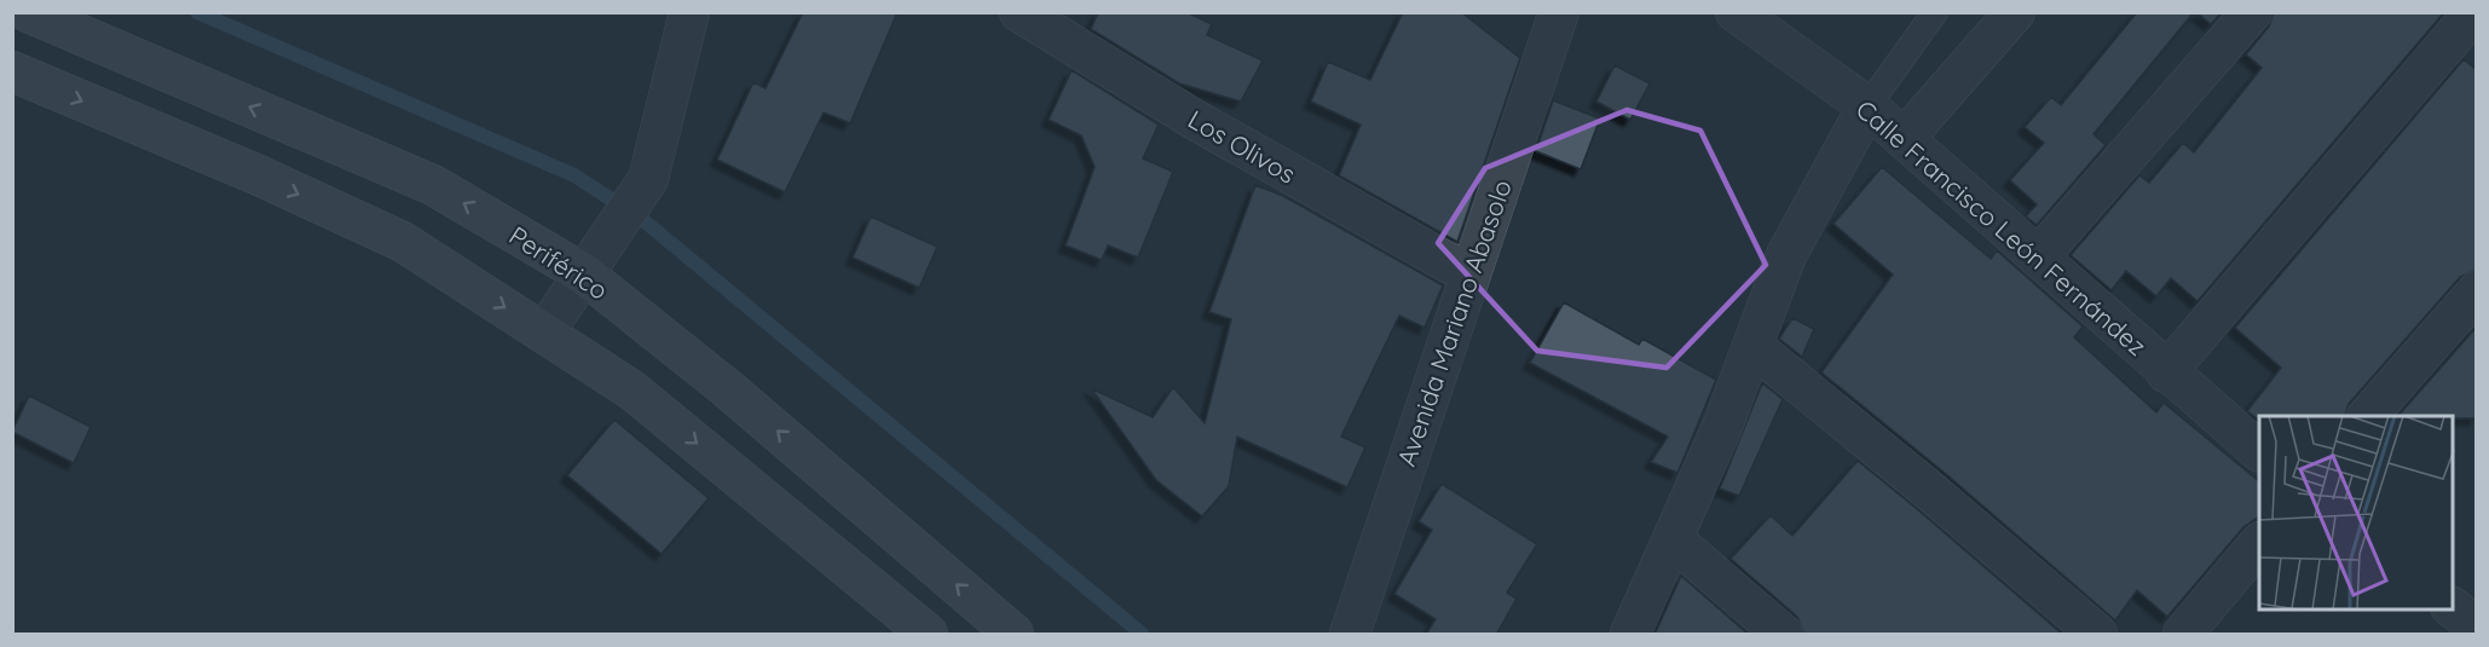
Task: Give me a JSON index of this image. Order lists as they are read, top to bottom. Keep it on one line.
{"streets":{"main road":["Periférico"],"street":["Los Olivos","Calle Francisco León Fernández","Avenida Mariano Abasolo"]},"crossings":[["Los Olivos","Avenida Mariano Abasolo"]]}
